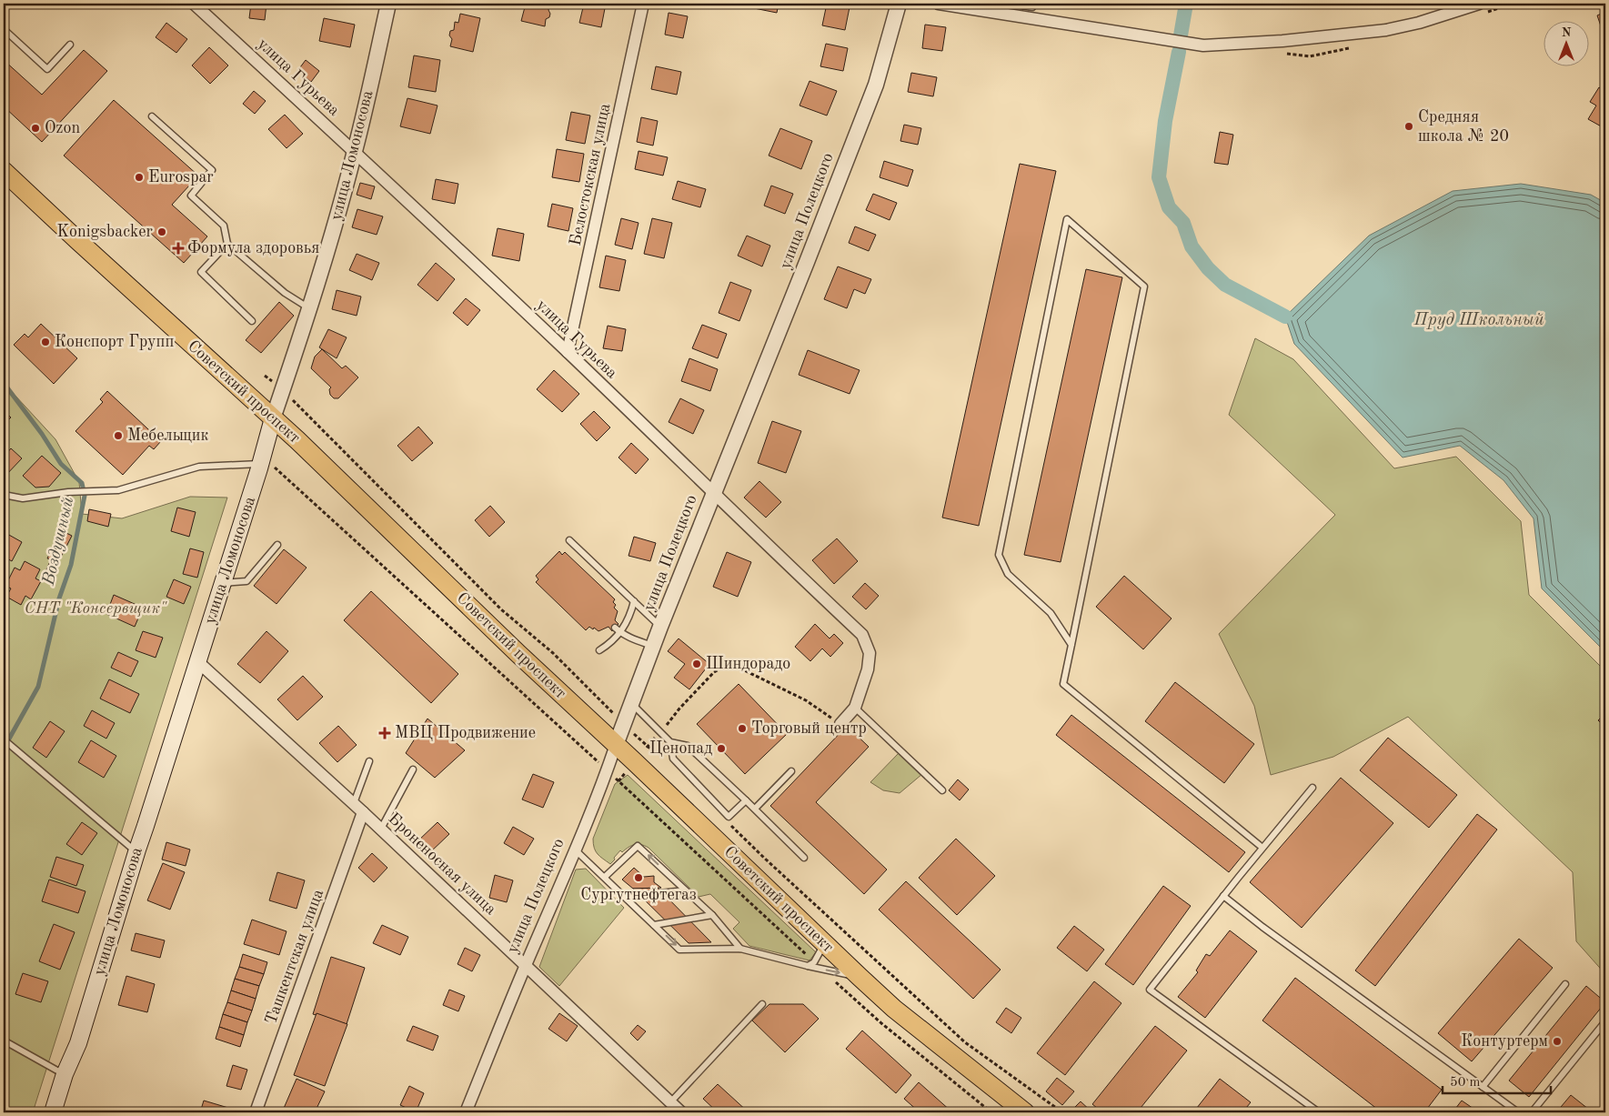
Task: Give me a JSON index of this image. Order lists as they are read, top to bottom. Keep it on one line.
{"streets":{"main road":["улица Ломоносова","Советский проспект"],"street":["улица Гурьева","Белостокская улица","улица Полецкого","Броненосная улица","Ташкентская улица"]},"crossings":[["улица Гурьева","улица Ломоносова"],["улица Гурьева","Белостокская улица"],["улица Гурьева","улица Полецкого"],["улица Ломоносова","Советский проспект"],["улица Ломоносова","Броненосная улица"],["улица Полецкого","Советский проспект"],["улица Полецкого","Броненосная улица"],["Броненосная улица","Ташкентская улица"]],"water":["Пруд Школьный","Воздушный"],"parks":["СНТ \"Консервщик\""],"places":{"other":["Средняя школа № 20","Ozon","Eurospar","Konigsbacker","Конспорт Групп","Мебельщик","Шиндорадо","Торговый центр","Ценопад","Сургутнефтегаз","Контуртерм"],"health":["Формула здоровья","МВЦ Продвижение"]},"scale_bar":"50 m","north":"top"}
